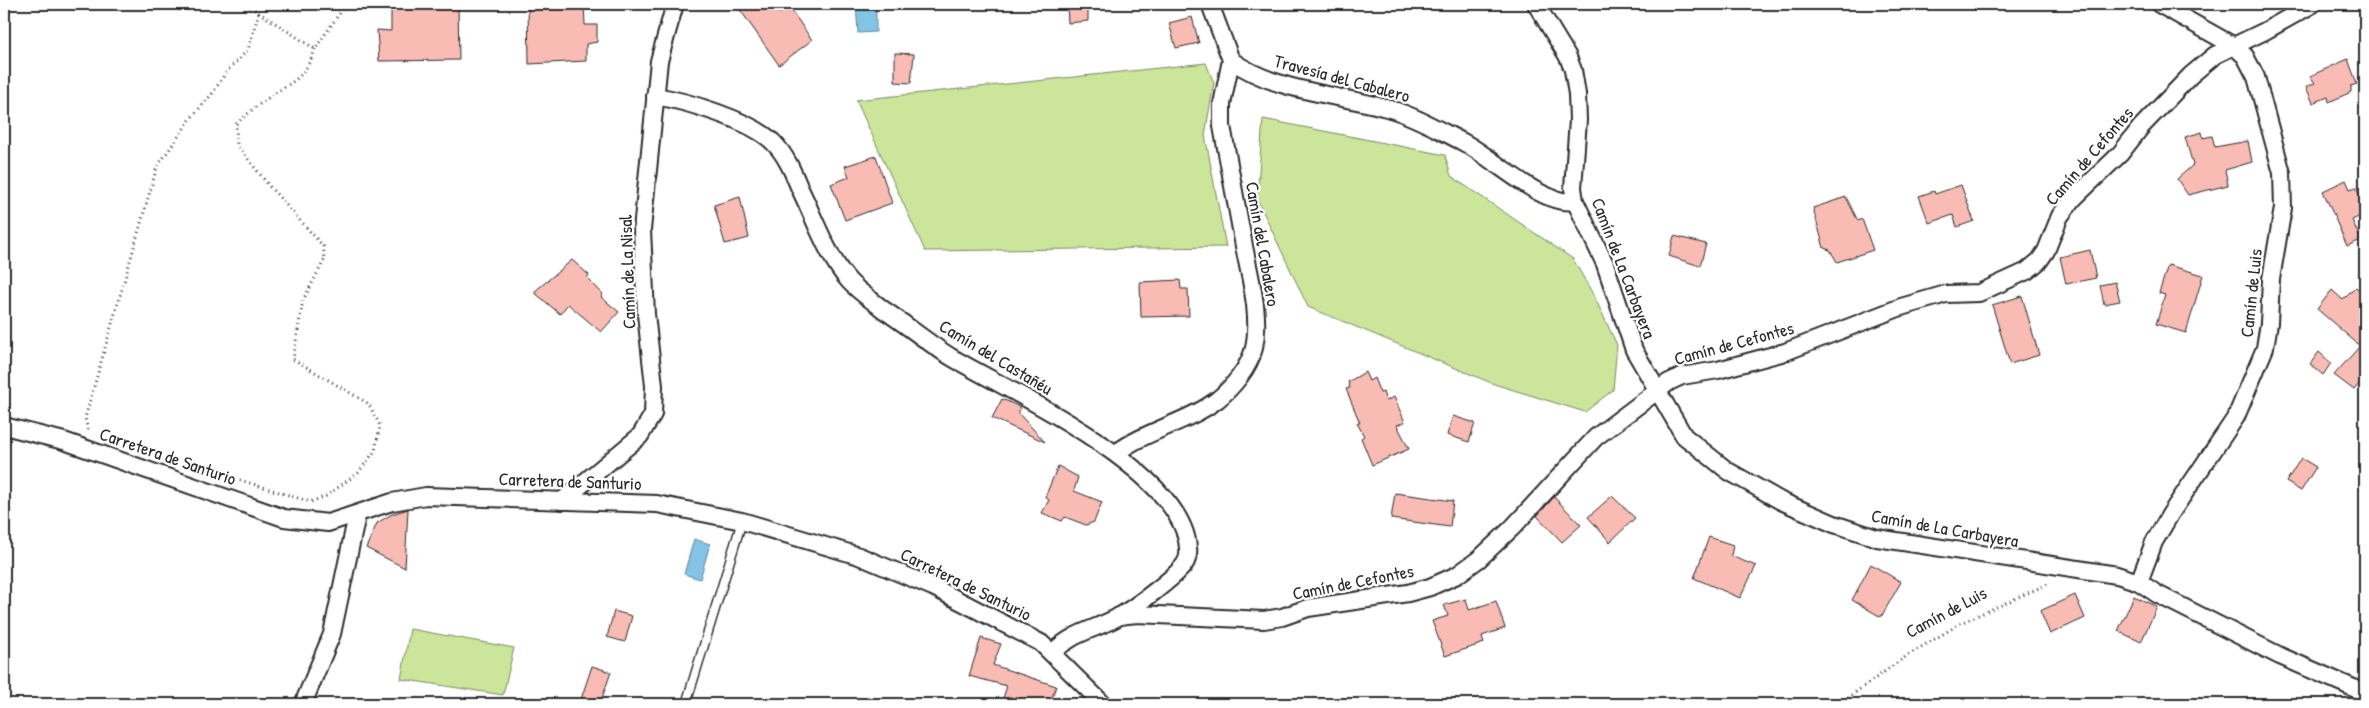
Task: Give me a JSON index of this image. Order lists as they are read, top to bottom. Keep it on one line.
{"streets":{"street":["Travesía del Cabalero","Camín de Cefontes","Camín del Cabalero","Camín de La Carbayera","Camín de La Nisal","Camín de Luis","Camín del Castañéu","Carretera de Santurio"]},"crossings":[["Travesía del Cabalero","Camín del Cabalero"],["Travesía del Cabalero","Camín de La Carbayera"],["Camín de Cefontes","Camín de La Carbayera"],["Camín de Cefontes","Camín de Luis"],["Camín de Cefontes","Camín del Castañéu"],["Camín del Cabalero","Camín del Castañéu"],["Camín de La Carbayera","Camín de Luis"],["Camín de La Nisal","Camín del Castañéu"],["Camín de La Nisal","Carretera de Santurio"],["Camín del Castañéu","Carretera de Santurio"]]}
